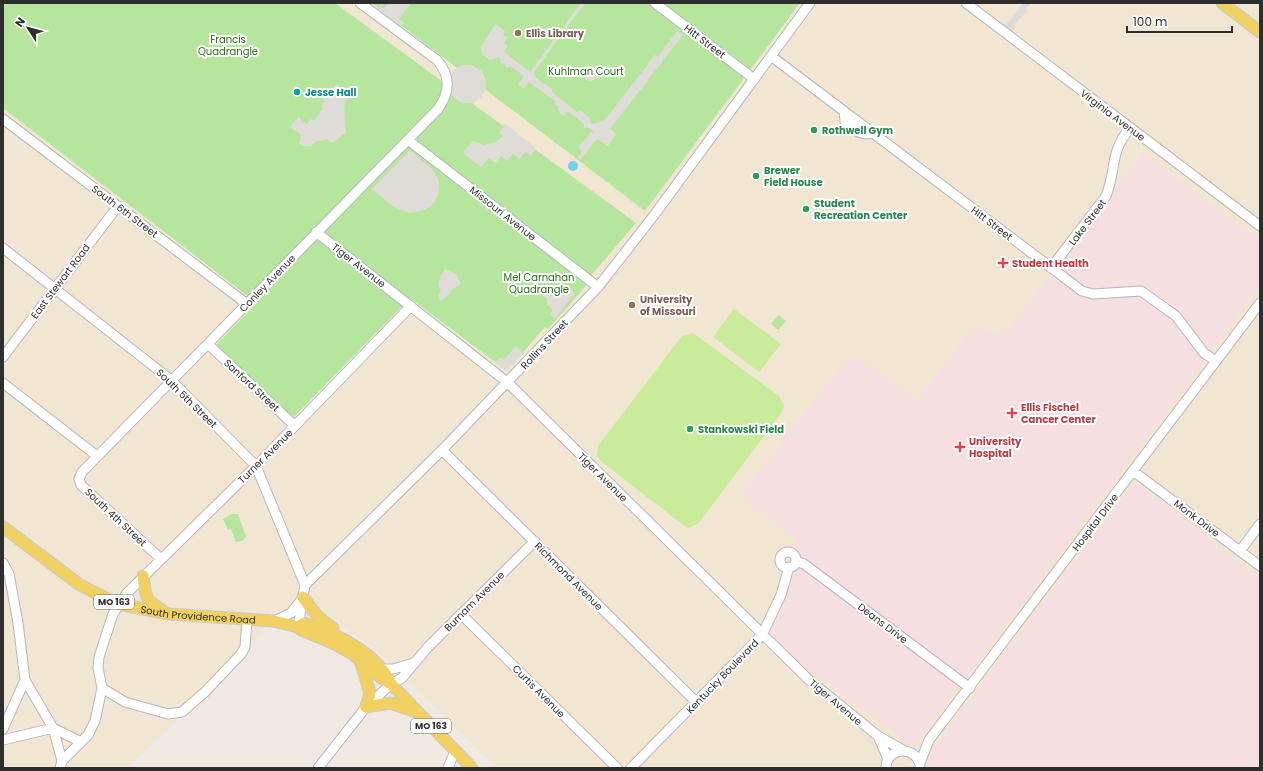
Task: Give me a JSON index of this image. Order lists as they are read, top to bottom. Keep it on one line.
{"streets":{"main road":["MO 163","South Providence Road"],"street":["Hitt Street","Virginia Avenue","South 6th Street","Missouri Avenue","Lake Street","Tiger Avenue","East Stewart Road","Conley Avenue","Rollins Street","Sanford Street","South 5th Street","Turner Avenue","South 4th Street","Monk Drive","Hospital Drive","Richmond Avenue","Burnam Avenue","Deans Drive","Kentucky Boulevard","Curtis Avenue"]},"crossings":[["Hitt Street","Lake Street"],["Hitt Street","Rollins Street"],["Hitt Street","Hospital Drive"],["Virginia Avenue","Lake Street"],["South 6th Street","East Stewart Road"],["South 6th Street","Conley Avenue"],["Missouri Avenue","Conley Avenue"],["Missouri Avenue","Rollins Street"],["Tiger Avenue","Conley Avenue"],["Tiger Avenue","Rollins Street"],["Tiger Avenue","Turner Avenue"],["Tiger Avenue","Hospital Drive"],["Tiger Avenue","Kentucky Boulevard"],["East Stewart Road","South 5th Street"],["Conley Avenue","Sanford Street"],["Conley Avenue","South 5th Street"],["Conley Avenue","South 4th Street"],["Rollins Street","South 5th Street"],["Rollins Street","Richmond Avenue"],["Sanford Street","Turner Avenue"],["South 5th Street","Turner Avenue"],["Turner Avenue","South 4th Street"],["Turner Avenue","South Providence Road"],["Monk Drive","Hospital Drive"],["Hospital Drive","Deans Drive"],["Richmond Avenue","Burnam Avenue"],["Richmond Avenue","Kentucky Boulevard"],["Burnam Avenue","South Providence Road"],["Burnam Avenue","Curtis Avenue"],["Deans Drive","Kentucky Boulevard"]],"parks":["Francis Quadrangle","Kuhlman Court","Mel Carnahan Quadrangle"],"places":{"other":["Ellis Library","Jesse Hall","Rothwell Gym","Brewer Field House","Student Recreation Center","University of Missouri","Stankowski Field"],"health":["Student Health","Ellis Fischel Cancer Center","University Hospital"]},"scale_bar":"100 m","north":"top left"}
